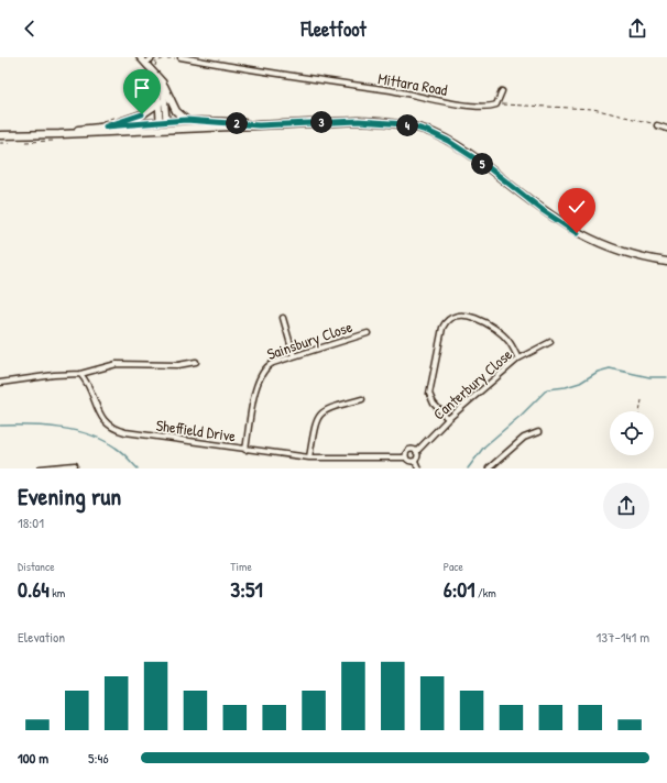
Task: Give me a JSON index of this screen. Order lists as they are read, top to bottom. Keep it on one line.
{"streets":{"street":["Mittara Road","Sainsbury Close","Canterbury Close","Sheffield Drive"]},"crossings":[["Sainsbury Close","Sheffield Drive"],["Canterbury Close","Sheffield Drive"]],"page":{"header":"Fleetfoot","pins":["3","2","4","5"],"heading":["Evening run","18:01"],"stats":[["Distance","0.64 km"],["Time","3:51"],["Pace","6:01 /km"]],"chart":["Elevation","137–141 m"],"list":[{"name":"100 m","note":"5:46"}]}}
